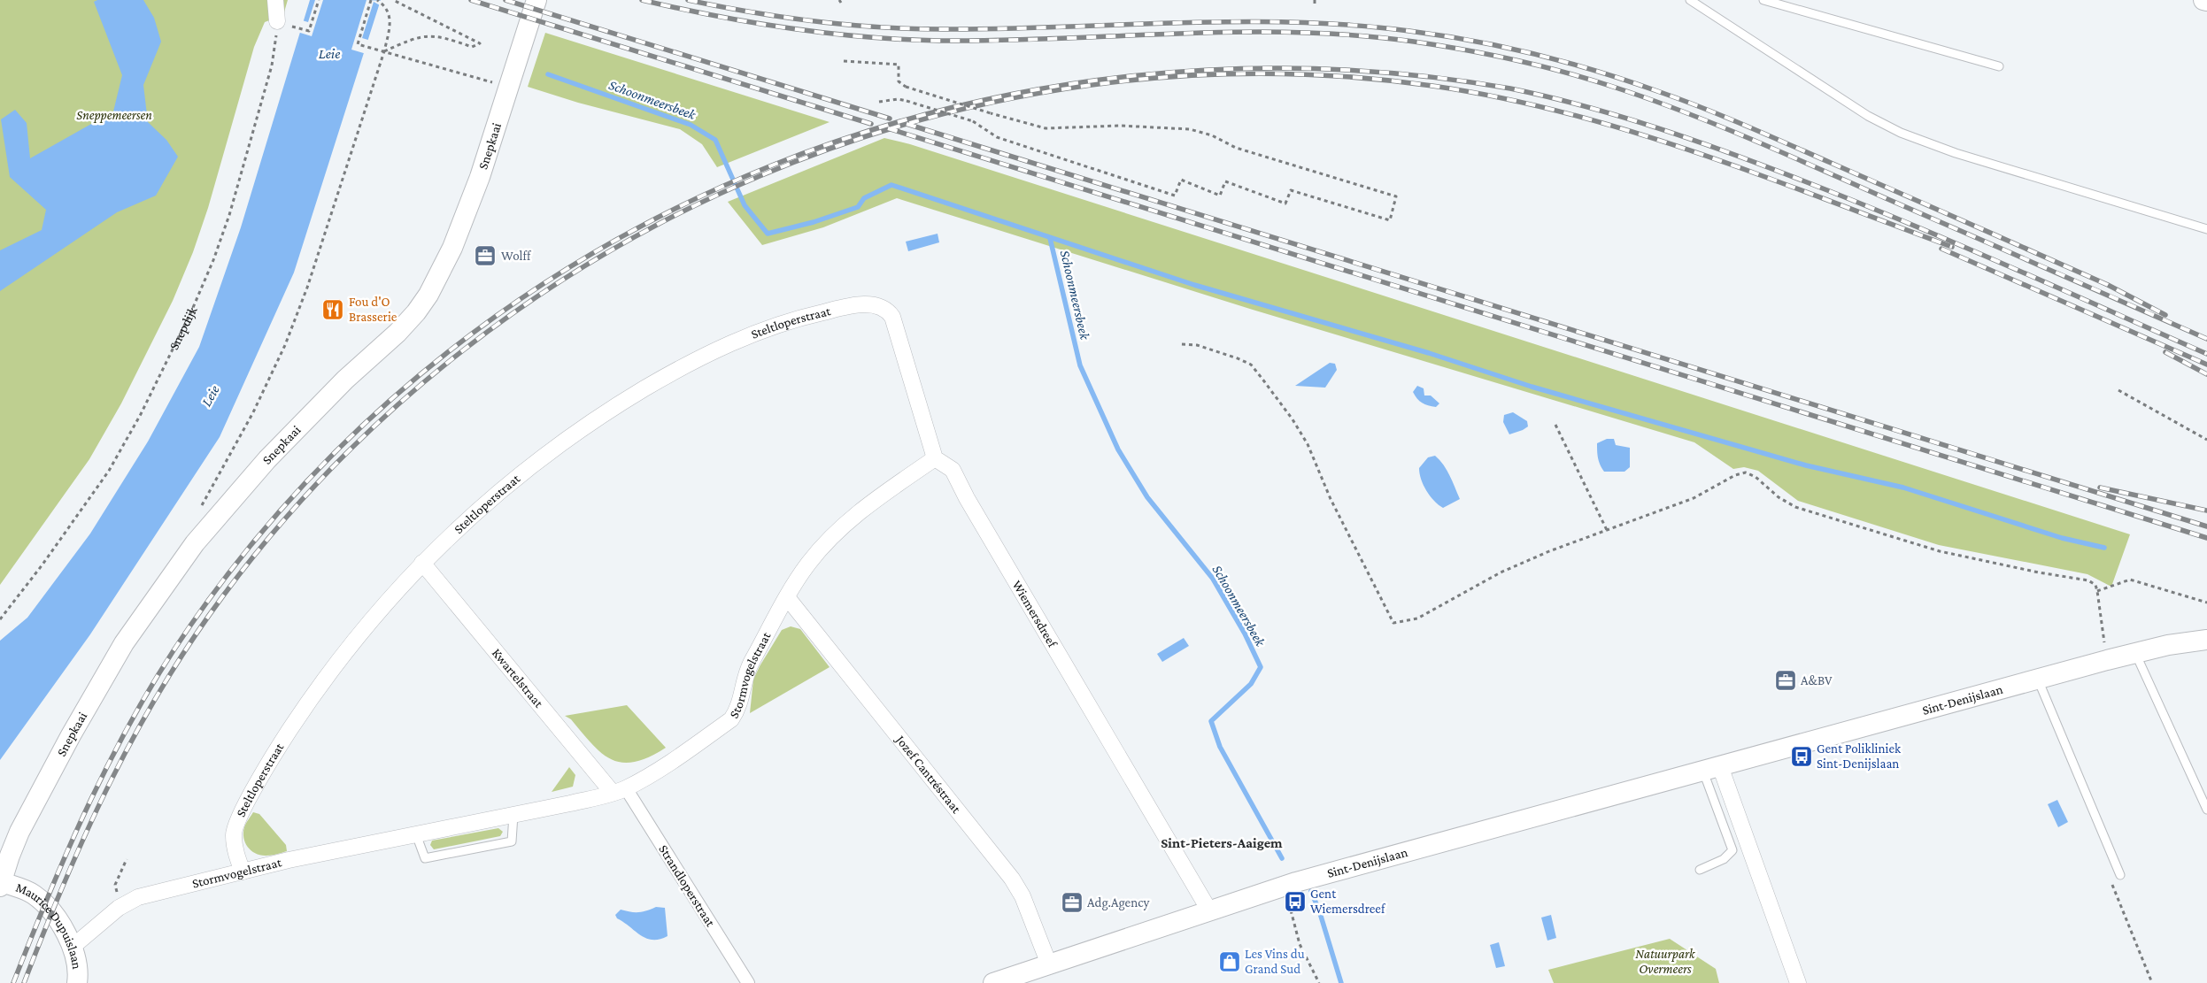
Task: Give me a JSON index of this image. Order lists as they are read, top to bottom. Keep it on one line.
{"streets":{"street":["Snepkaai","Steltloperstraat","Wiemersdreef","Stormvogelstraat","Kwartelstraat","Sint-Denijslaan","Jozef Cantréstraat","Strandloperstraat","Maurice Dupuislaan"],"path":["Snepdijk"]},"crossings":[["Snepkaai","Maurice Dupuislaan"],["Steltloperstraat","Wiemersdreef"],["Steltloperstraat","Stormvogelstraat"],["Steltloperstraat","Kwartelstraat"],["Wiemersdreef","Stormvogelstraat"],["Wiemersdreef","Sint-Denijslaan"],["Stormvogelstraat","Kwartelstraat"],["Stormvogelstraat","Jozef Cantréstraat"],["Stormvogelstraat","Strandloperstraat"],["Stormvogelstraat","Maurice Dupuislaan"],["Kwartelstraat","Strandloperstraat"],["Sint-Denijslaan","Jozef Cantréstraat"]],"districts":["Sint-Pieters-Aaigem"],"water":["Leie","Schoonmeersbeek"],"parks":["Sneppemeersen","Natuurpark Overmeers"],"places":{"office":["Wolff","A&BV","Adg.Agency"],"restaurant":["Fou d'O Brasserie"],"bus stop":["Gent Polikliniek Sint-Denijslaan","Gent Wiemersdreef"],"shop":["Les Vins du Grand Sud"]}}
